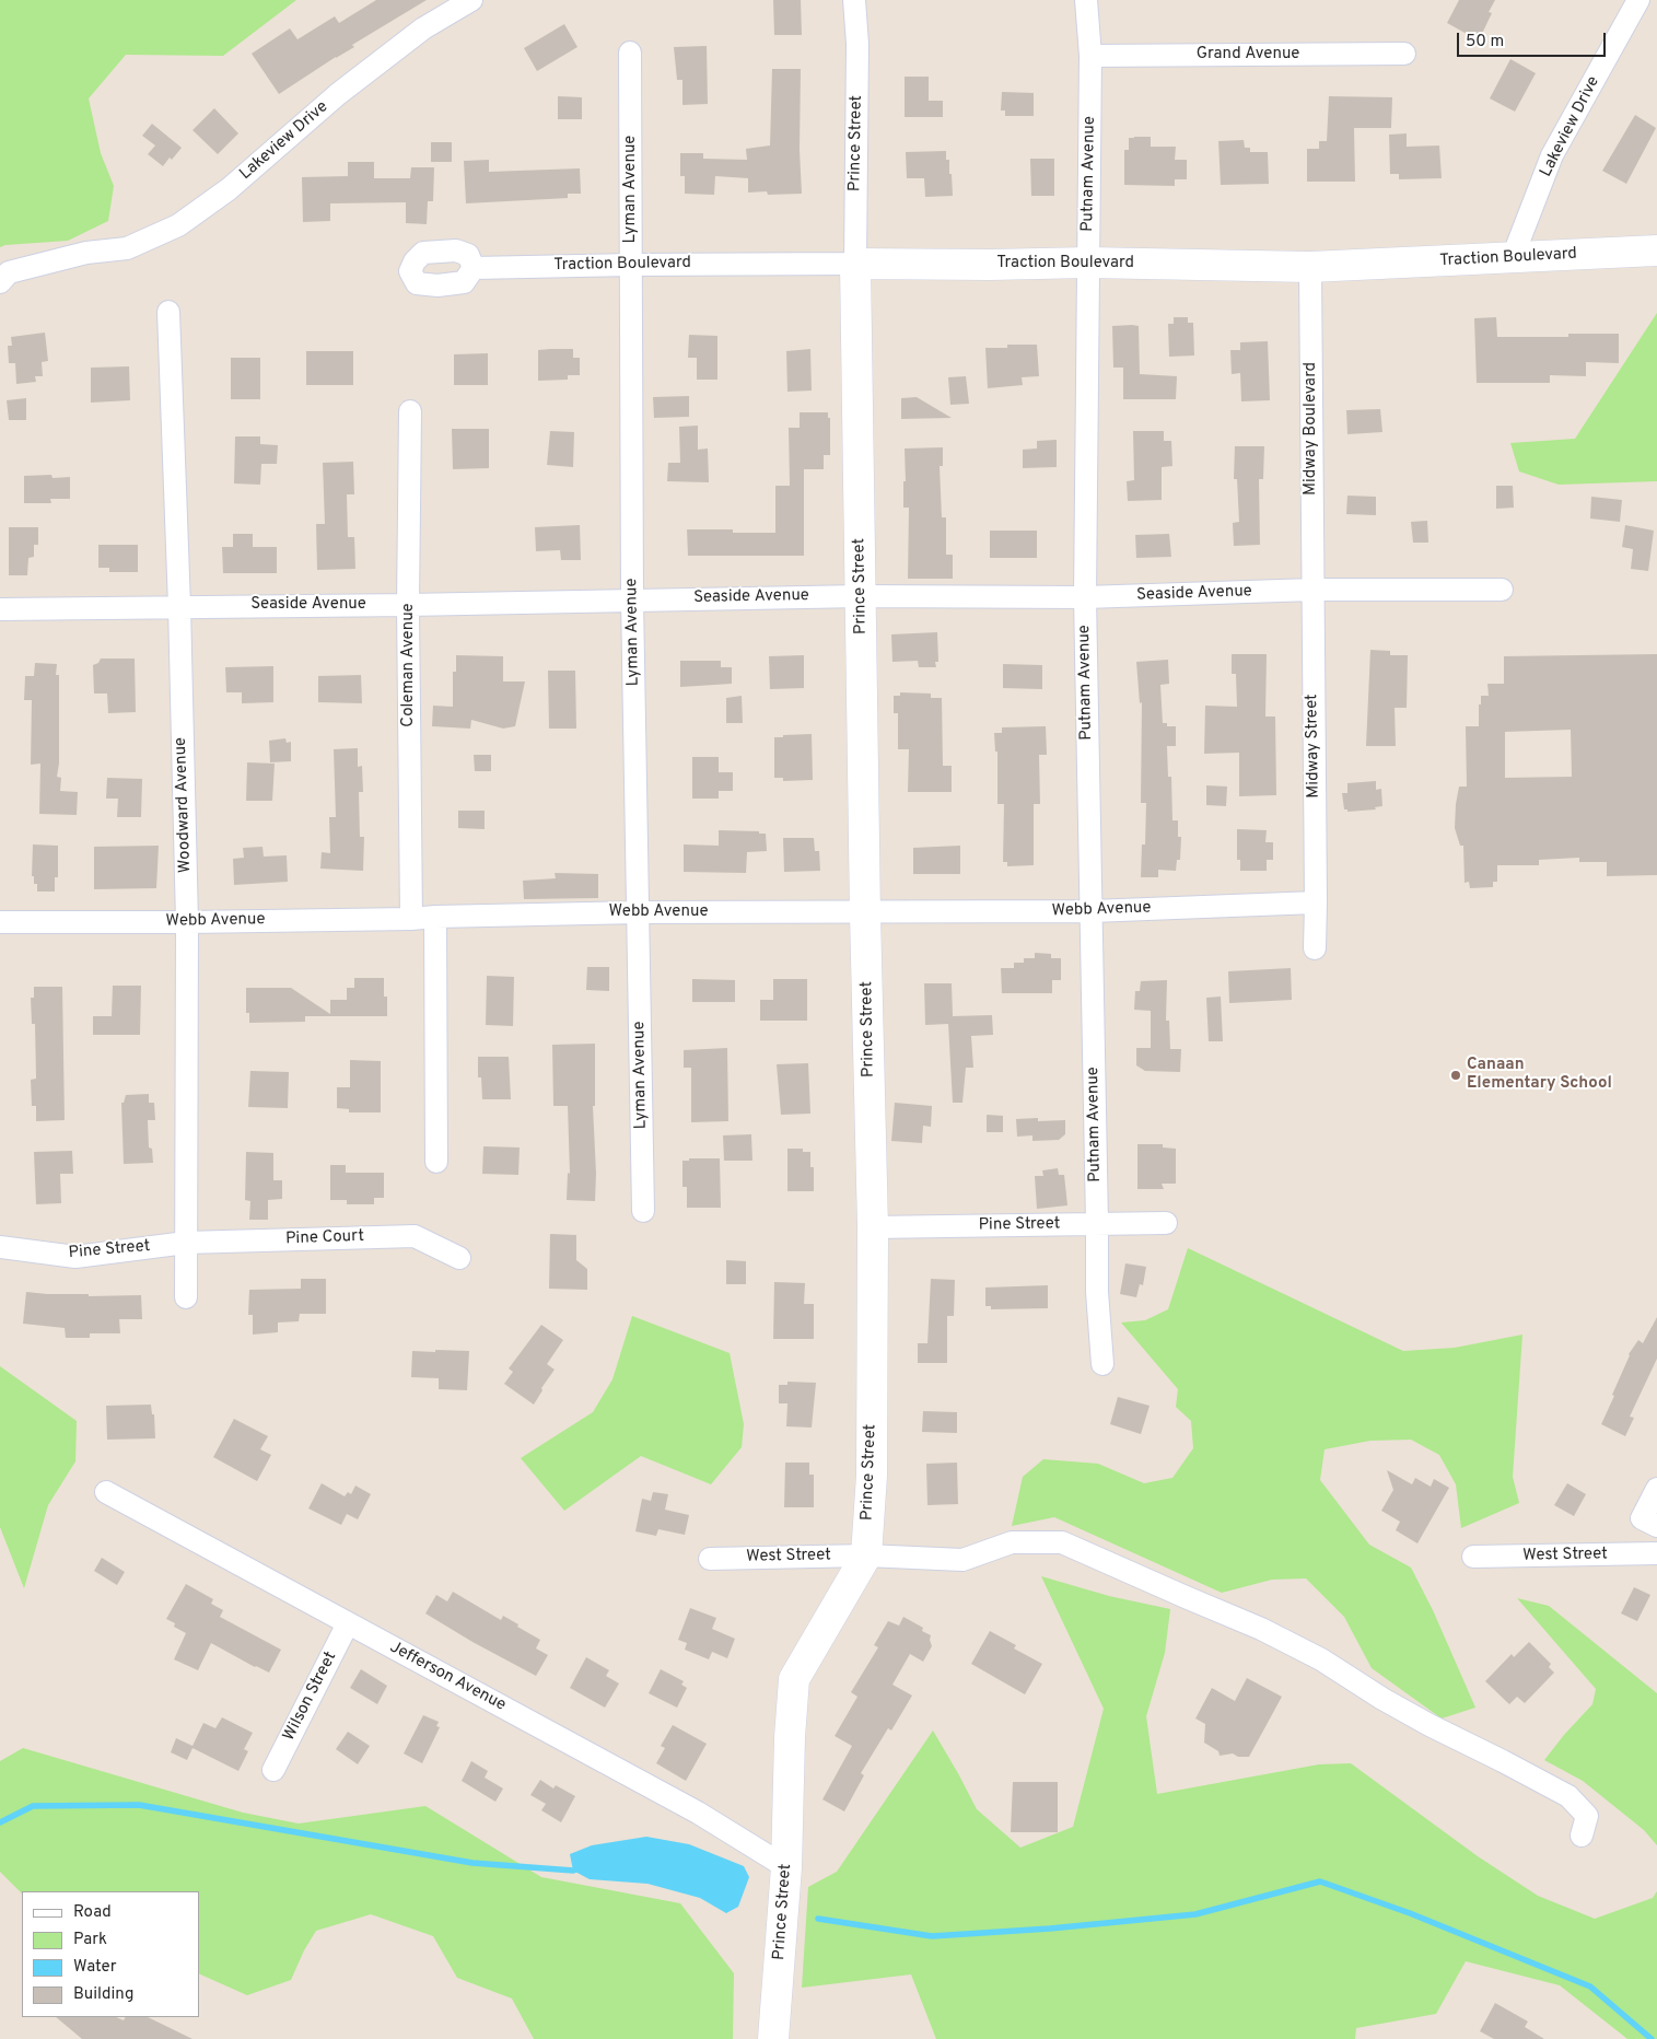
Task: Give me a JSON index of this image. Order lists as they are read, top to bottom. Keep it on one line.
{"streets":{"street":["Grand Avenue","Lakeview Drive","Prince Street","Putnam Avenue","Lyman Avenue","Traction Boulevard","Midway Boulevard","Seaside Avenue","Coleman Avenue","Midway Street","Woodward Avenue","Webb Avenue","Pine Street","Pine Court","West Street","Jefferson Avenue","Wilson Street"]},"crossings":[["Grand Avenue","Putnam Avenue"],["Lakeview Drive","Traction Boulevard"],["Prince Street","Traction Boulevard"],["Prince Street","Seaside Avenue"],["Prince Street","Webb Avenue"],["Prince Street","Pine Street"],["Prince Street","West Street"],["Prince Street","Jefferson Avenue"],["Putnam Avenue","Traction Boulevard"],["Putnam Avenue","Seaside Avenue"],["Putnam Avenue","Webb Avenue"],["Putnam Avenue","Pine Street"],["Lyman Avenue","Traction Boulevard"],["Lyman Avenue","Seaside Avenue"],["Lyman Avenue","Webb Avenue"],["Traction Boulevard","Midway Boulevard"],["Midway Boulevard","Seaside Avenue"],["Midway Boulevard","Midway Street"],["Seaside Avenue","Coleman Avenue"],["Seaside Avenue","Midway Street"],["Seaside Avenue","Woodward Avenue"],["Coleman Avenue","Webb Avenue"],["Midway Street","Webb Avenue"],["Woodward Avenue","Webb Avenue"],["Woodward Avenue","Pine Street"],["Woodward Avenue","Pine Court"],["Pine Street","Pine Court"],["Jefferson Avenue","Wilson Street"]],"places":["Canaan Elementary School"],"legend":["Road","Park","Water","Building"],"scale_bar":"50 m"}
